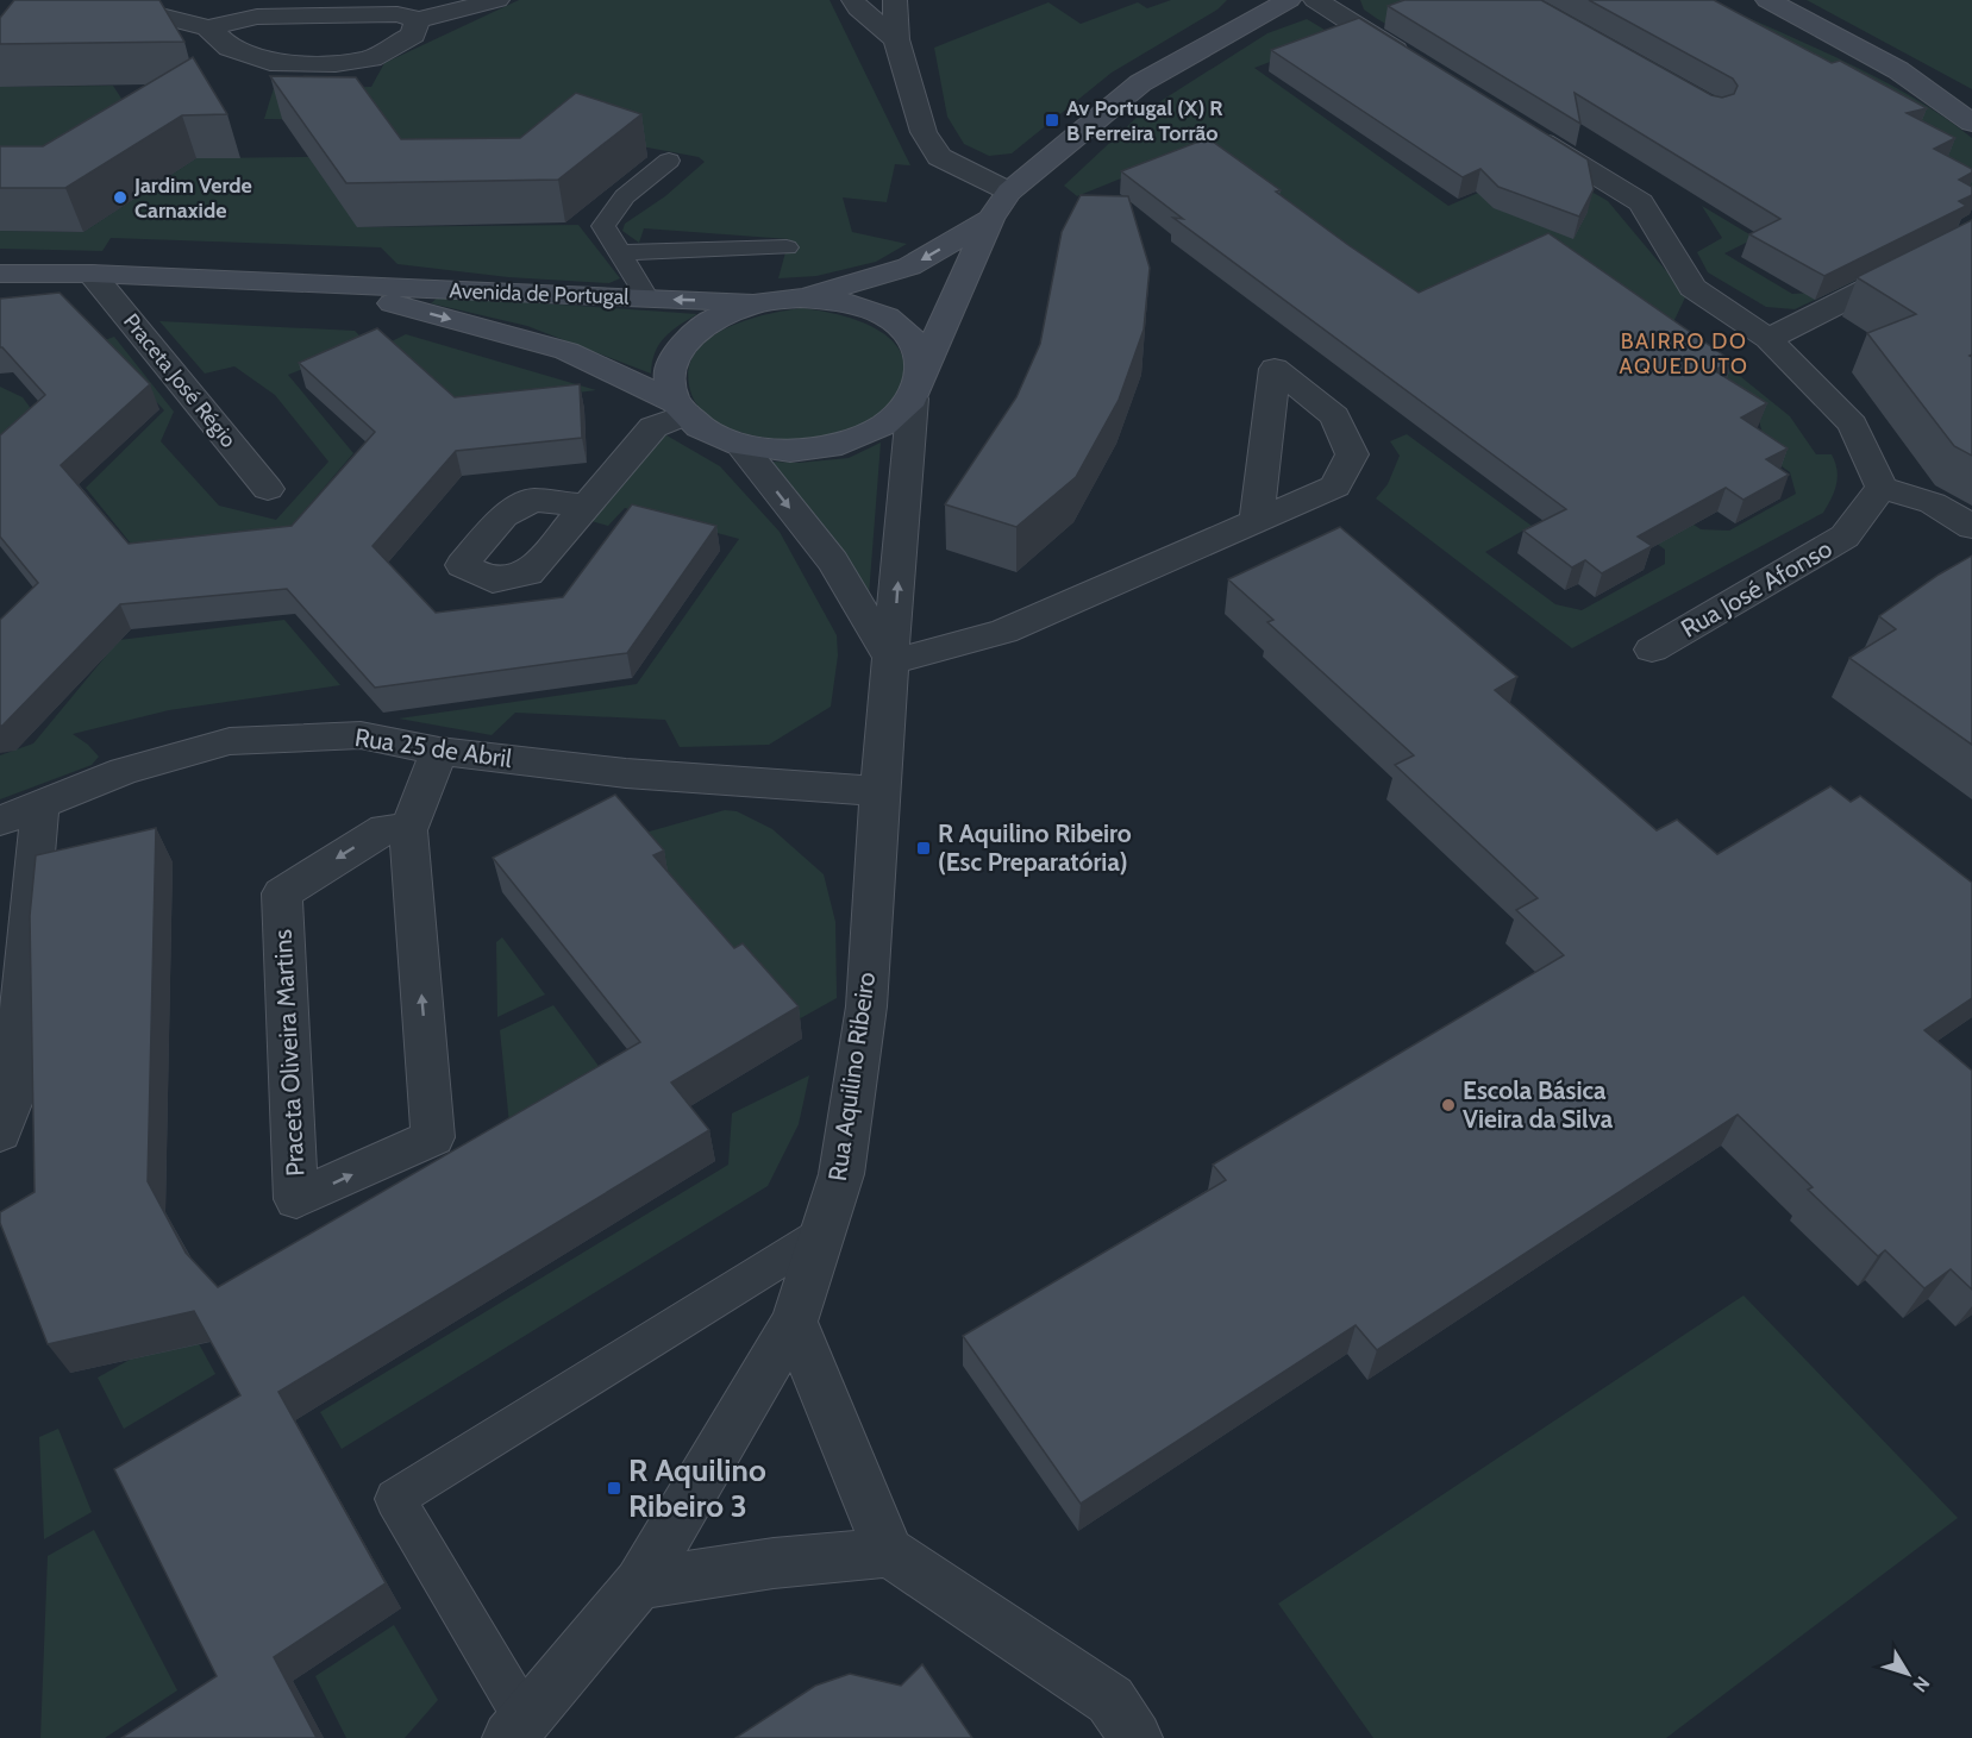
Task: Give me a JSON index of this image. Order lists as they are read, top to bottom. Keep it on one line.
{"streets":{"street":["Avenida de Portugal","Praceta José Régio","Rua José Afonso","Rua 25 de Abril","Praceta Oliveira Martins","Rua Aquilino Ribeiro"]},"crossings":[["Avenida de Portugal","Praceta José Régio"],["Avenida de Portugal","Rua Aquilino Ribeiro"],["Rua 25 de Abril","Praceta Oliveira Martins"],["Rua 25 de Abril","Rua Aquilino Ribeiro"]],"districts":["BAIRRO DO AQUEDUTO"],"places":{"transit":["Av Portugal (X) R B Ferreira Torrão","R Aquilino Ribeiro (Esc Preparatória)","R Aquilino Ribeiro 3"],"other":["Jardim Verde Carnaxide","Escola Básica Vieira da Silva"]},"north":"bottom right"}
